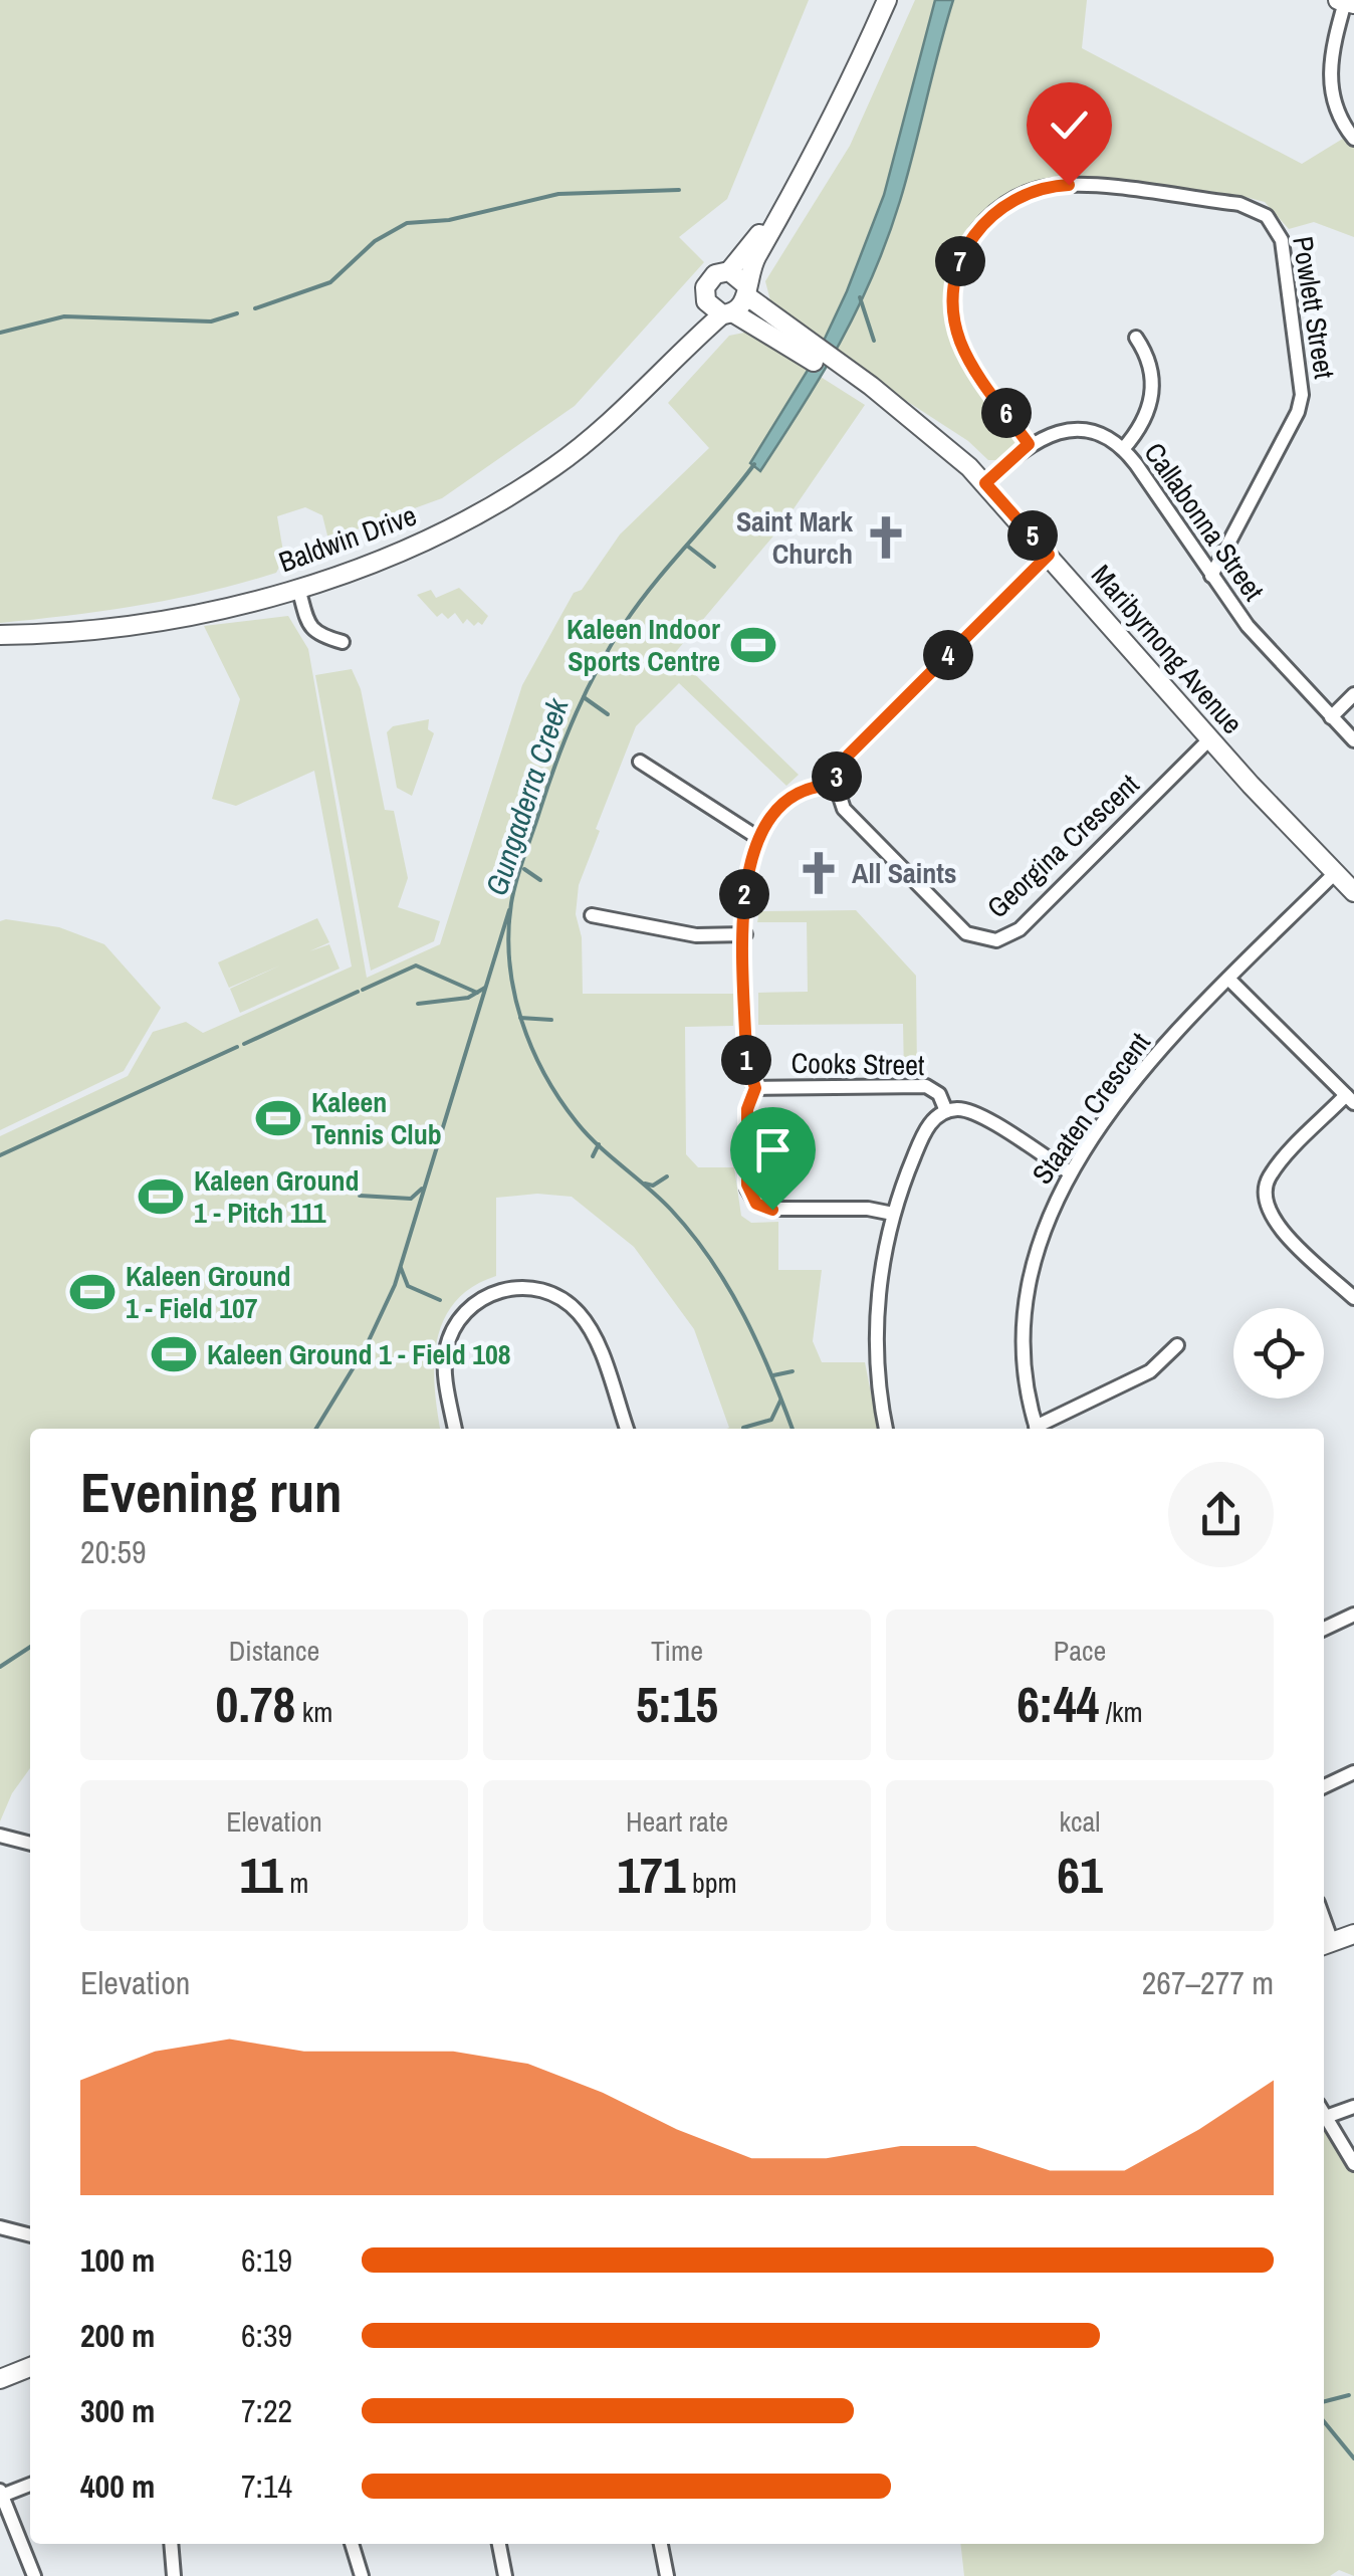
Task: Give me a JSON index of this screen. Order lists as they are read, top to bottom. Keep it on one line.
{"streets":{"main road":["Baldwin Drive","Maribyrnong Avenue"],"street":["Powlett Street","Callabonna Street","Georgina Crescent","Cooks Street","Staaten Crescent"]},"crossings":[["Powlett Street","Callabonna Street"],["Callabonna Street","Maribyrnong Avenue"],["Baldwin Drive","Maribyrnong Avenue"],["Maribyrnong Avenue","Georgina Crescent"],["Maribyrnong Avenue","Staaten Crescent"]],"water":["Gungaderra Creek"],"places":{"church":["Saint Mark Church","All Saints"],"sports":["Kaleen Indoor Sports Centre","Kaleen Tennis Club","Kaleen Ground 1 - Pitch 111","Kaleen Ground 1 - Field 107","Kaleen Ground 1 - Field 108"]},"page":{"pins":["7","6","5","4","3","2","1"],"heading":["Evening run","20:59"],"stats":[["Distance","0.78 km"],["Time","5:15"],["Pace","6:44 /km"],["Elevation","11 m"],["Heart rate","171 bpm"],["kcal","61"]],"chart":["Elevation","267–277 m"],"list":[{"name":"100 m","note":"6:19"},{"name":"200 m","note":"6:39"},{"name":"300 m","note":"7:22"},{"name":"400 m","note":"7:14"}]}}
